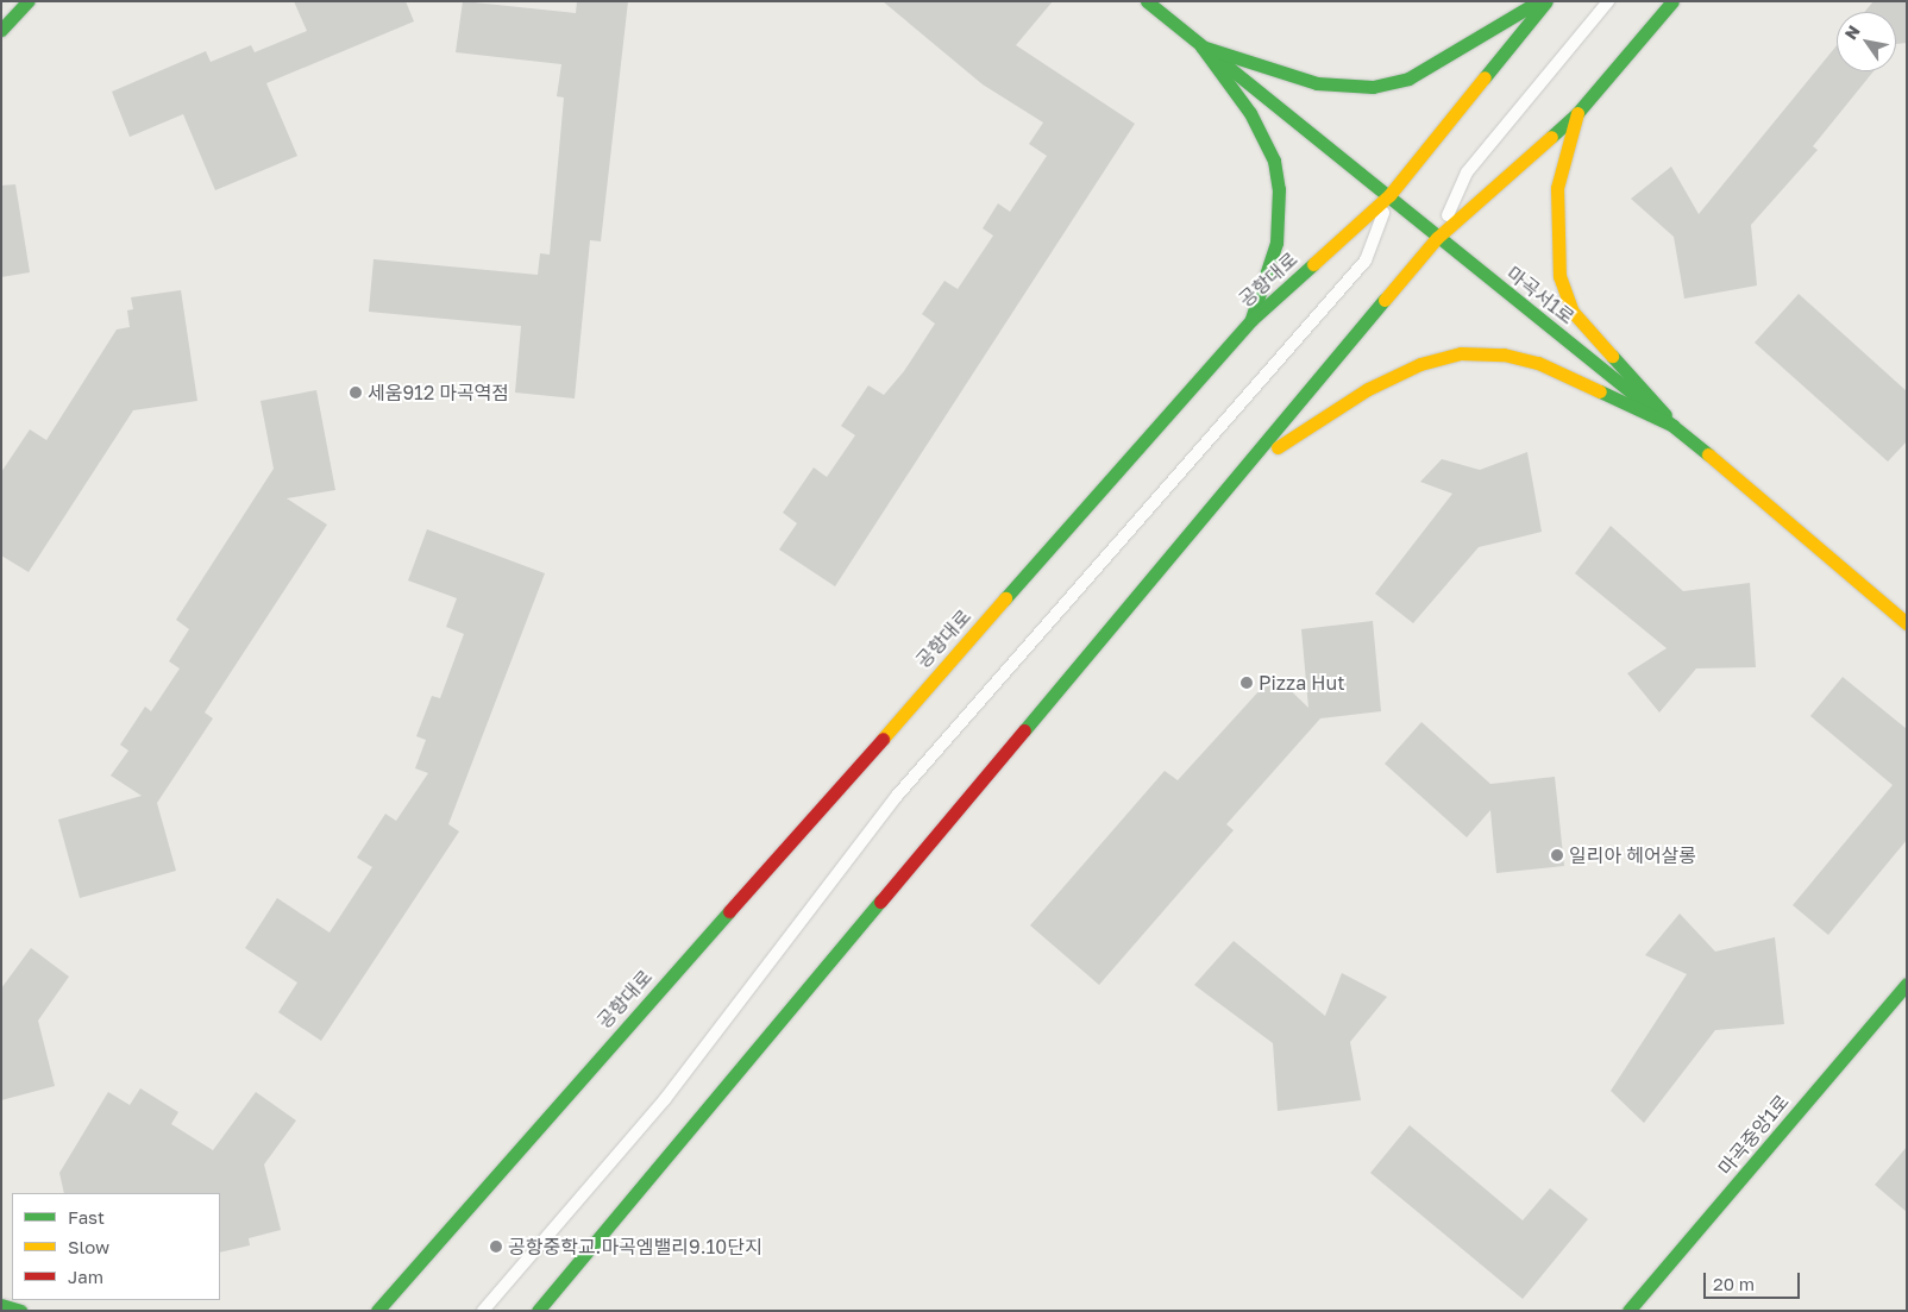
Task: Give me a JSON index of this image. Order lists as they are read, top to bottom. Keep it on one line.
{"streets":{"main road":["공항대로","마곡서1로","마곡중앙1로"]},"crossings":[["공항대로","마곡서1로"]],"places":["세움912 마곡역점","Pizza Hut","일리아 헤어살롱","공항중학교.마곡엠밸리9.10단지"],"legend":["Fast","Slow","Jam"],"scale_bar":"20 m","north":"top left"}
